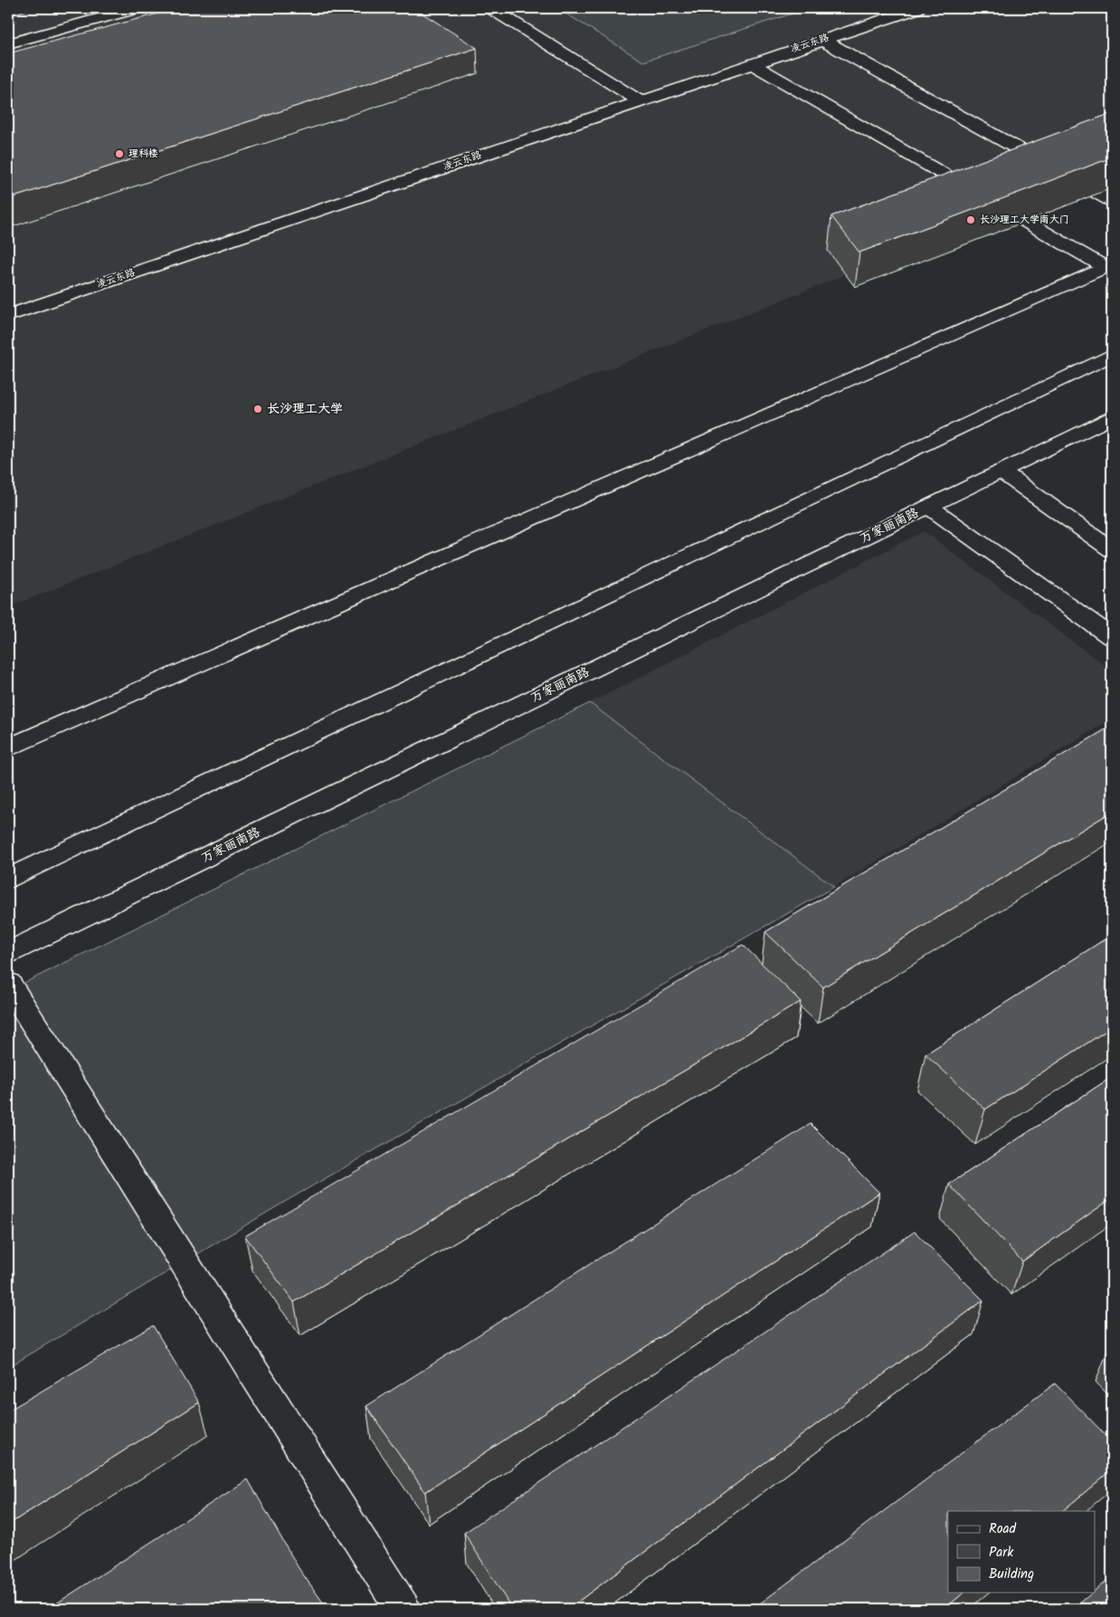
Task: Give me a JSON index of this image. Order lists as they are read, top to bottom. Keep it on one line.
{"streets":{"street":["凌云东路","万家丽南路"]},"places":["理科楼","长沙理工大学南大门","长沙理工大学"],"legend":["Road","Park","Building"]}
